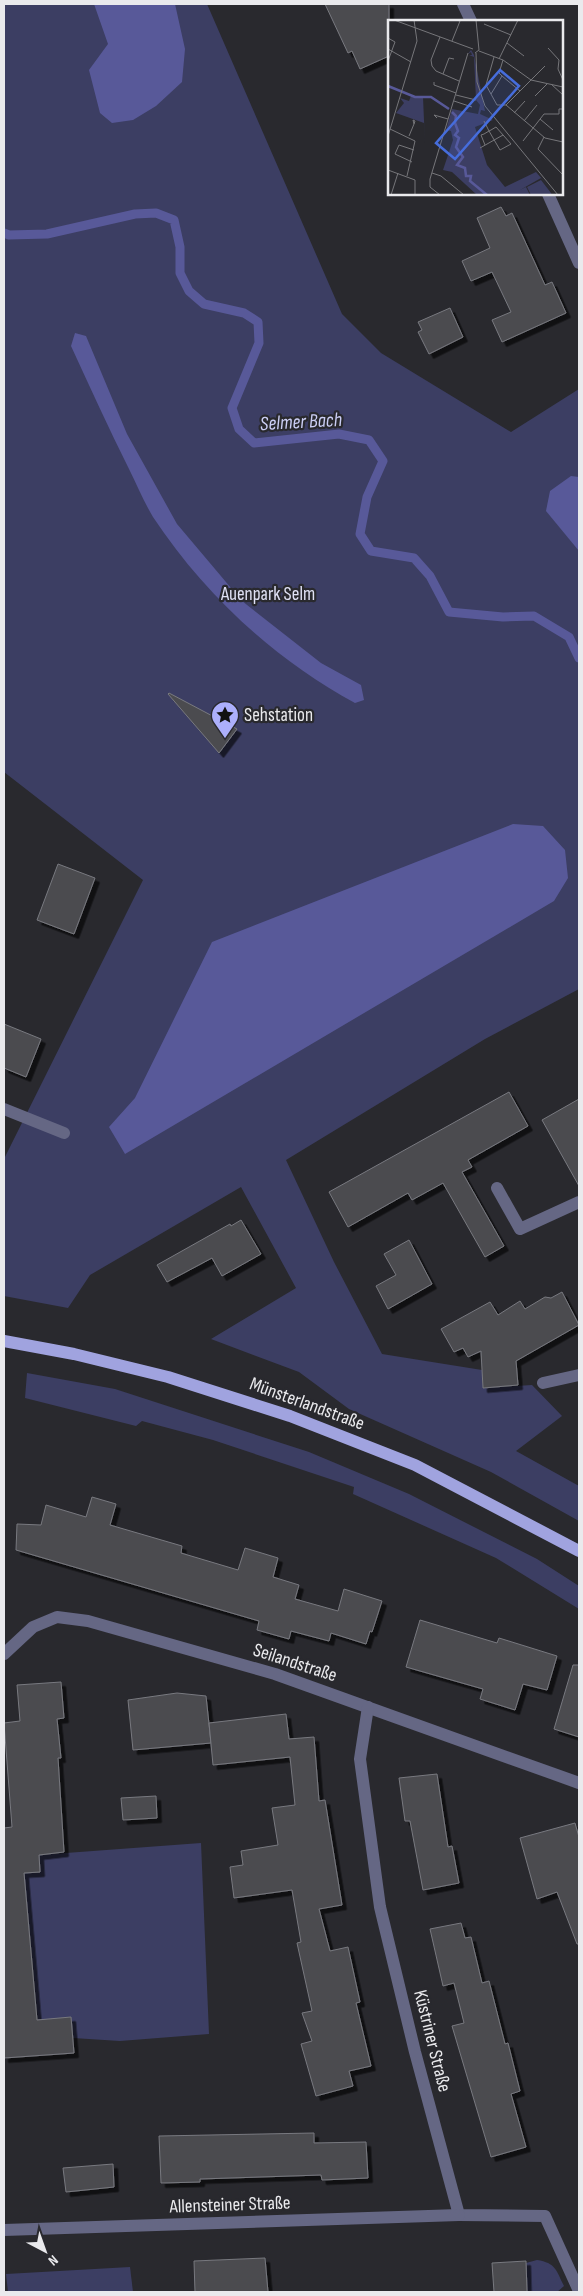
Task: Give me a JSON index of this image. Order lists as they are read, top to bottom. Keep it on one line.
{"streets":{"main road":["Münsterlandstraße"],"street":["Seilandstraße","Küstriner Straße","Allensteiner Straße"]},"crossings":[["Seilandstraße","Küstriner Straße"],["Küstriner Straße","Allensteiner Straße"]],"water":["Selmer Bach"],"parks":["Auenpark Selm"],"places":{"place":["Sehstation"]},"north":"bottom right"}
